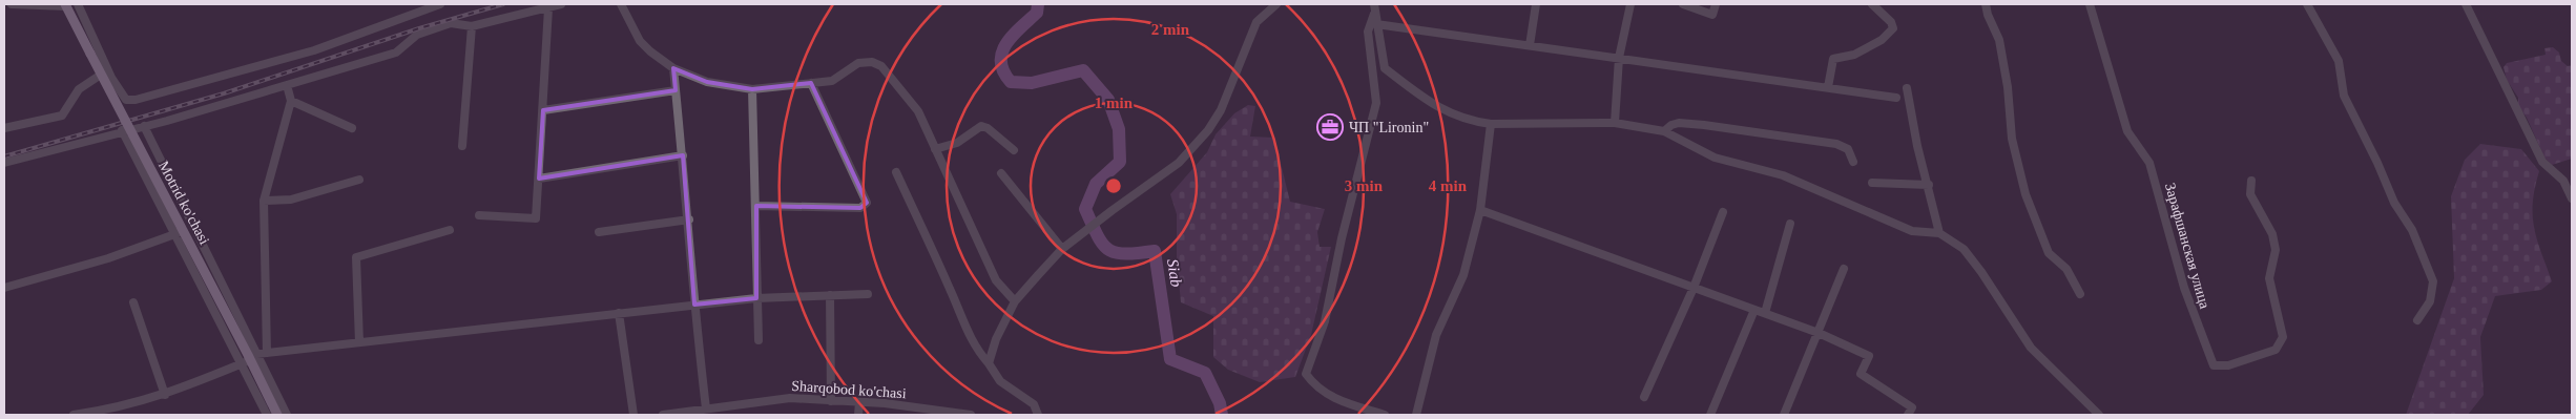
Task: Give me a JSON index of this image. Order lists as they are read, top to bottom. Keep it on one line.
{"streets":{"main road":["Motrid ko'chasi"],"street":["Зарафшанская улица","Sharqobod ko'chasi"]},"water":["Siab"],"places":{"office":["ЧП \"Lironin\""]},"rings":["2 min","1 min","3 min","4 min"]}
